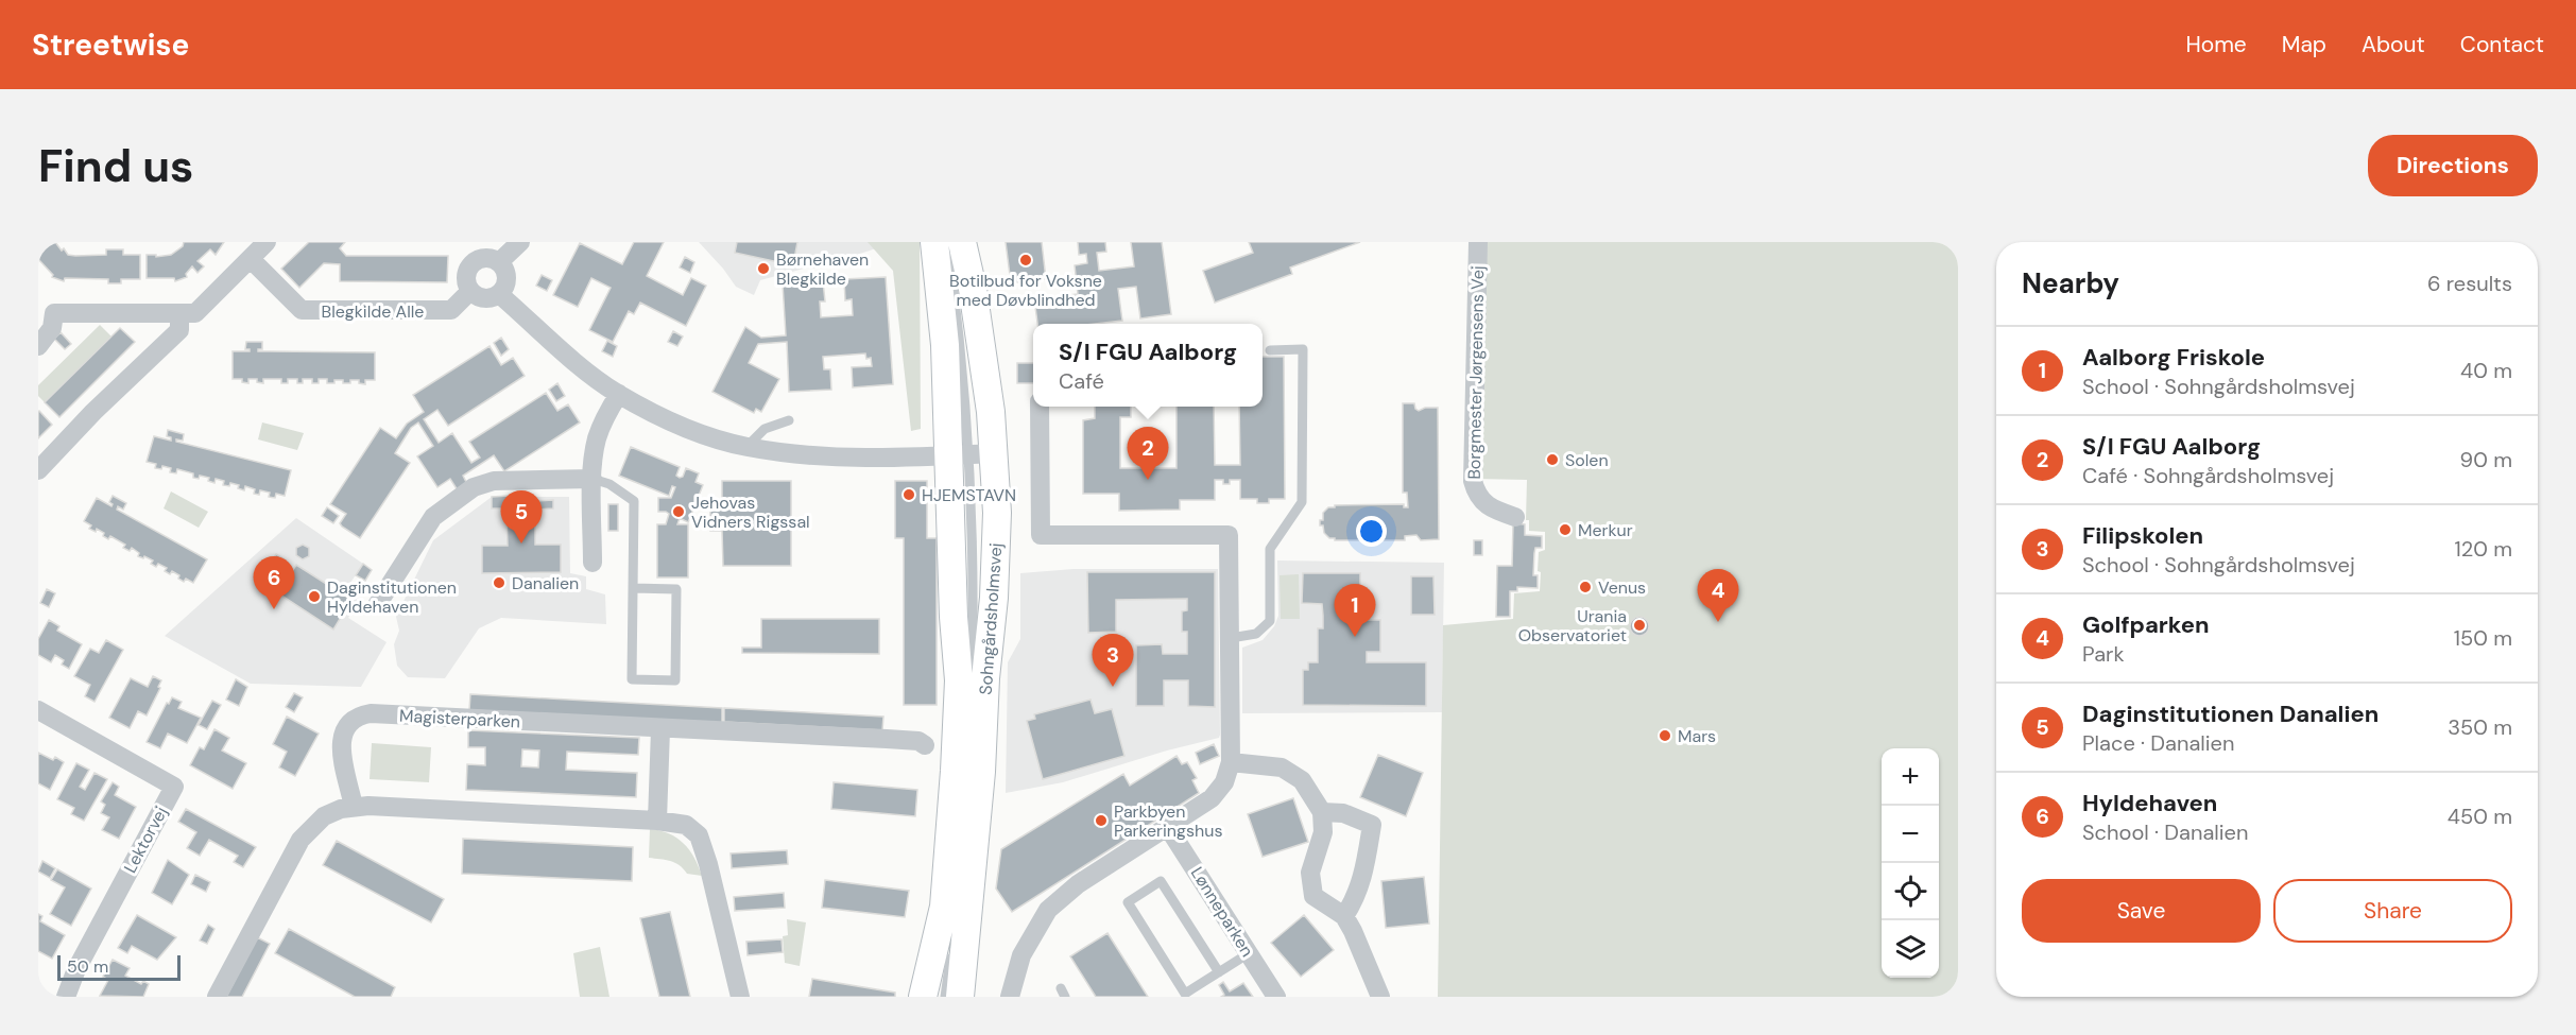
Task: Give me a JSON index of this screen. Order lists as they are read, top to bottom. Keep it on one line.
{"streets":{"street":["Blegkilde Alle","Borgmester Jørgensens Vej","Sohngårdsholmsvej","Magisterparken","Lektorvej","Lønneparken"]},"places":["Botilbud for Voksne med Døvblindhed","Børnehaven Blegkilde","Solen","HJEMSTAVN","Jehovas Vidners Rigssal","Merkur","Danalien","Venus","Daginstitutionen Hyldehaven","Urania Observatoriet","Mars","Parkbyen Parkeringshus"],"scale_bar":"50 m","page":{"header":"Streetwise","nav":["Home","Map","About","Contact"],"buttons":["Directions",["Save","Share"]],"title":"Find us","heading":["Nearby","6 results"],"popup":["S/I FGU Aalborg","Café"],"list":[{"mark":"1","name":"Aalborg Friskole","note":"School · Sohngårdsholmsvej","value":"40 m"},{"mark":"2","name":"S/I FGU Aalborg","note":"Café · Sohngårdsholmsvej","value":"90 m"},{"mark":"3","name":"Filipskolen","note":"School · Sohngårdsholmsvej","value":"120 m"},{"mark":"4","name":"Golfparken","note":"Park","value":"150 m"},{"mark":"5","name":"Daginstitutionen Danalien","note":"Place · Danalien","value":"350 m"},{"mark":"6","name":"Hyldehaven","note":"School · Danalien","value":"450 m"}],"pins":["2","5","6","4","1","3"],"map_buttons":["+","−"],"scale":"50 m"}}
